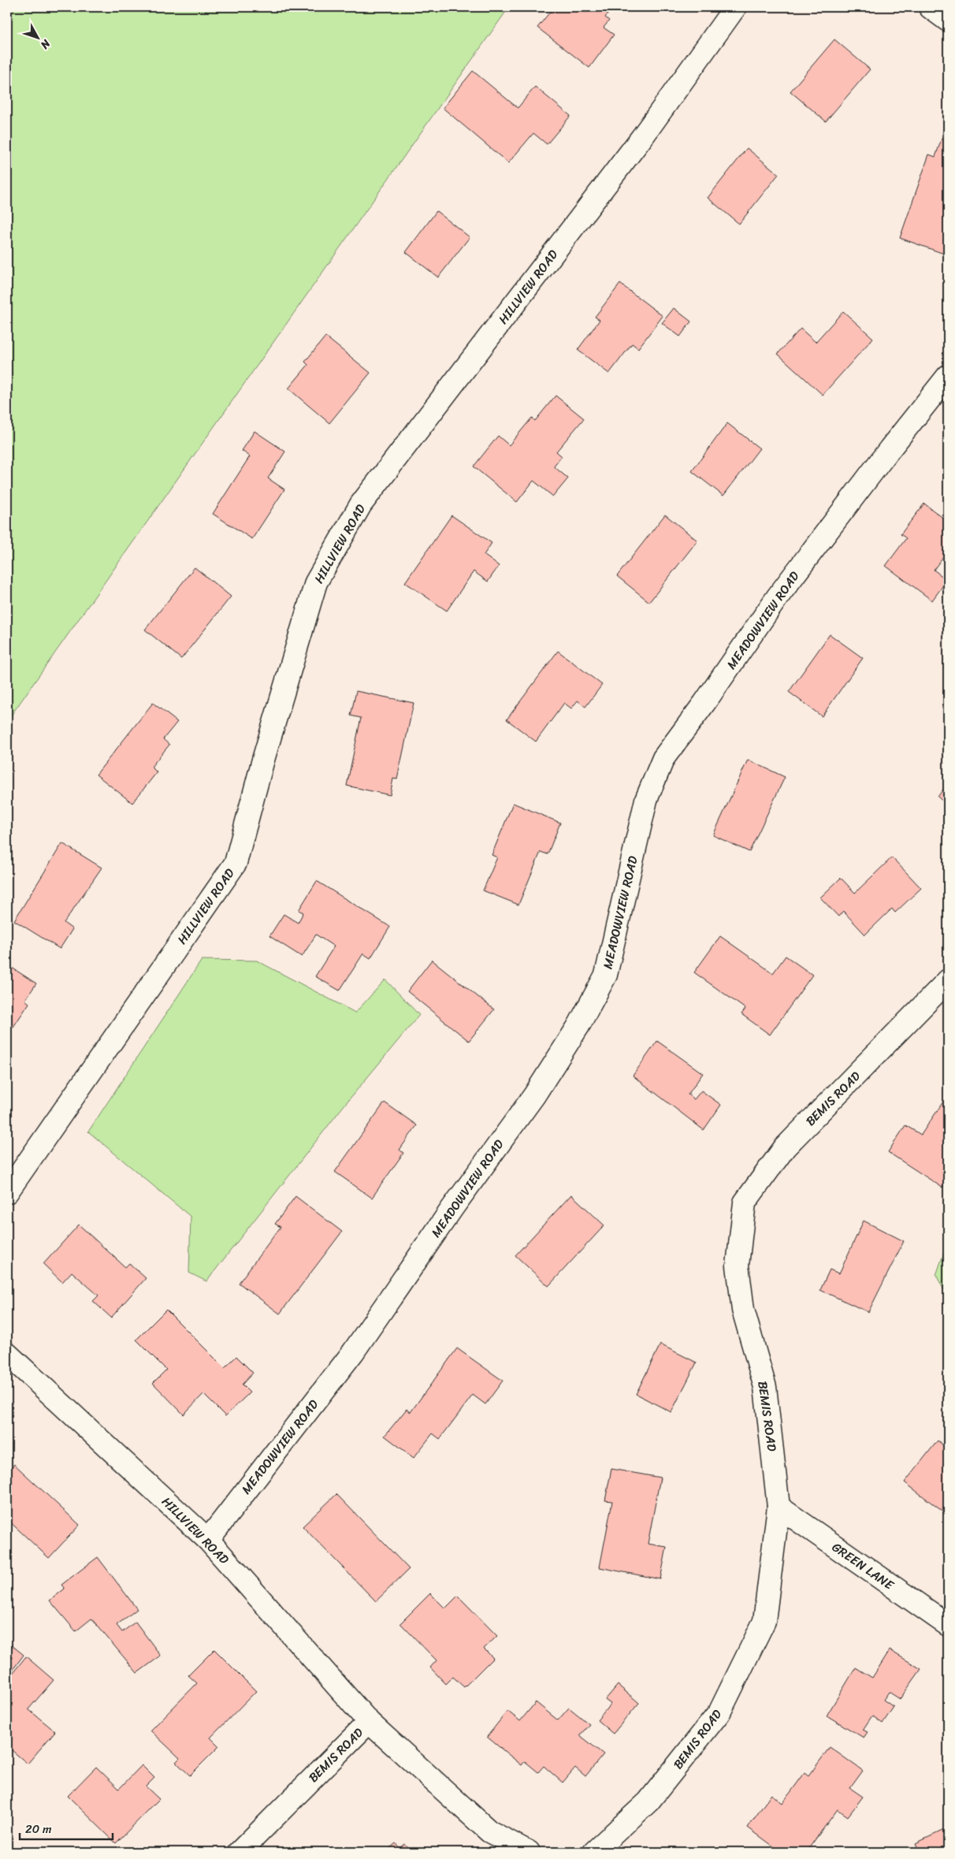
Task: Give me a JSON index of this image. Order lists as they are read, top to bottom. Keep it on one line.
{"streets":{"street":["HILLVIEW ROAD","MEADOWVIEW ROAD","BEMIS ROAD","GREEN LANE"]},"crossings":[["HILLVIEW ROAD","MEADOWVIEW ROAD"],["HILLVIEW ROAD","BEMIS ROAD"],["BEMIS ROAD","GREEN LANE"]],"scale_bar":"20 m","north":"bottom right"}
